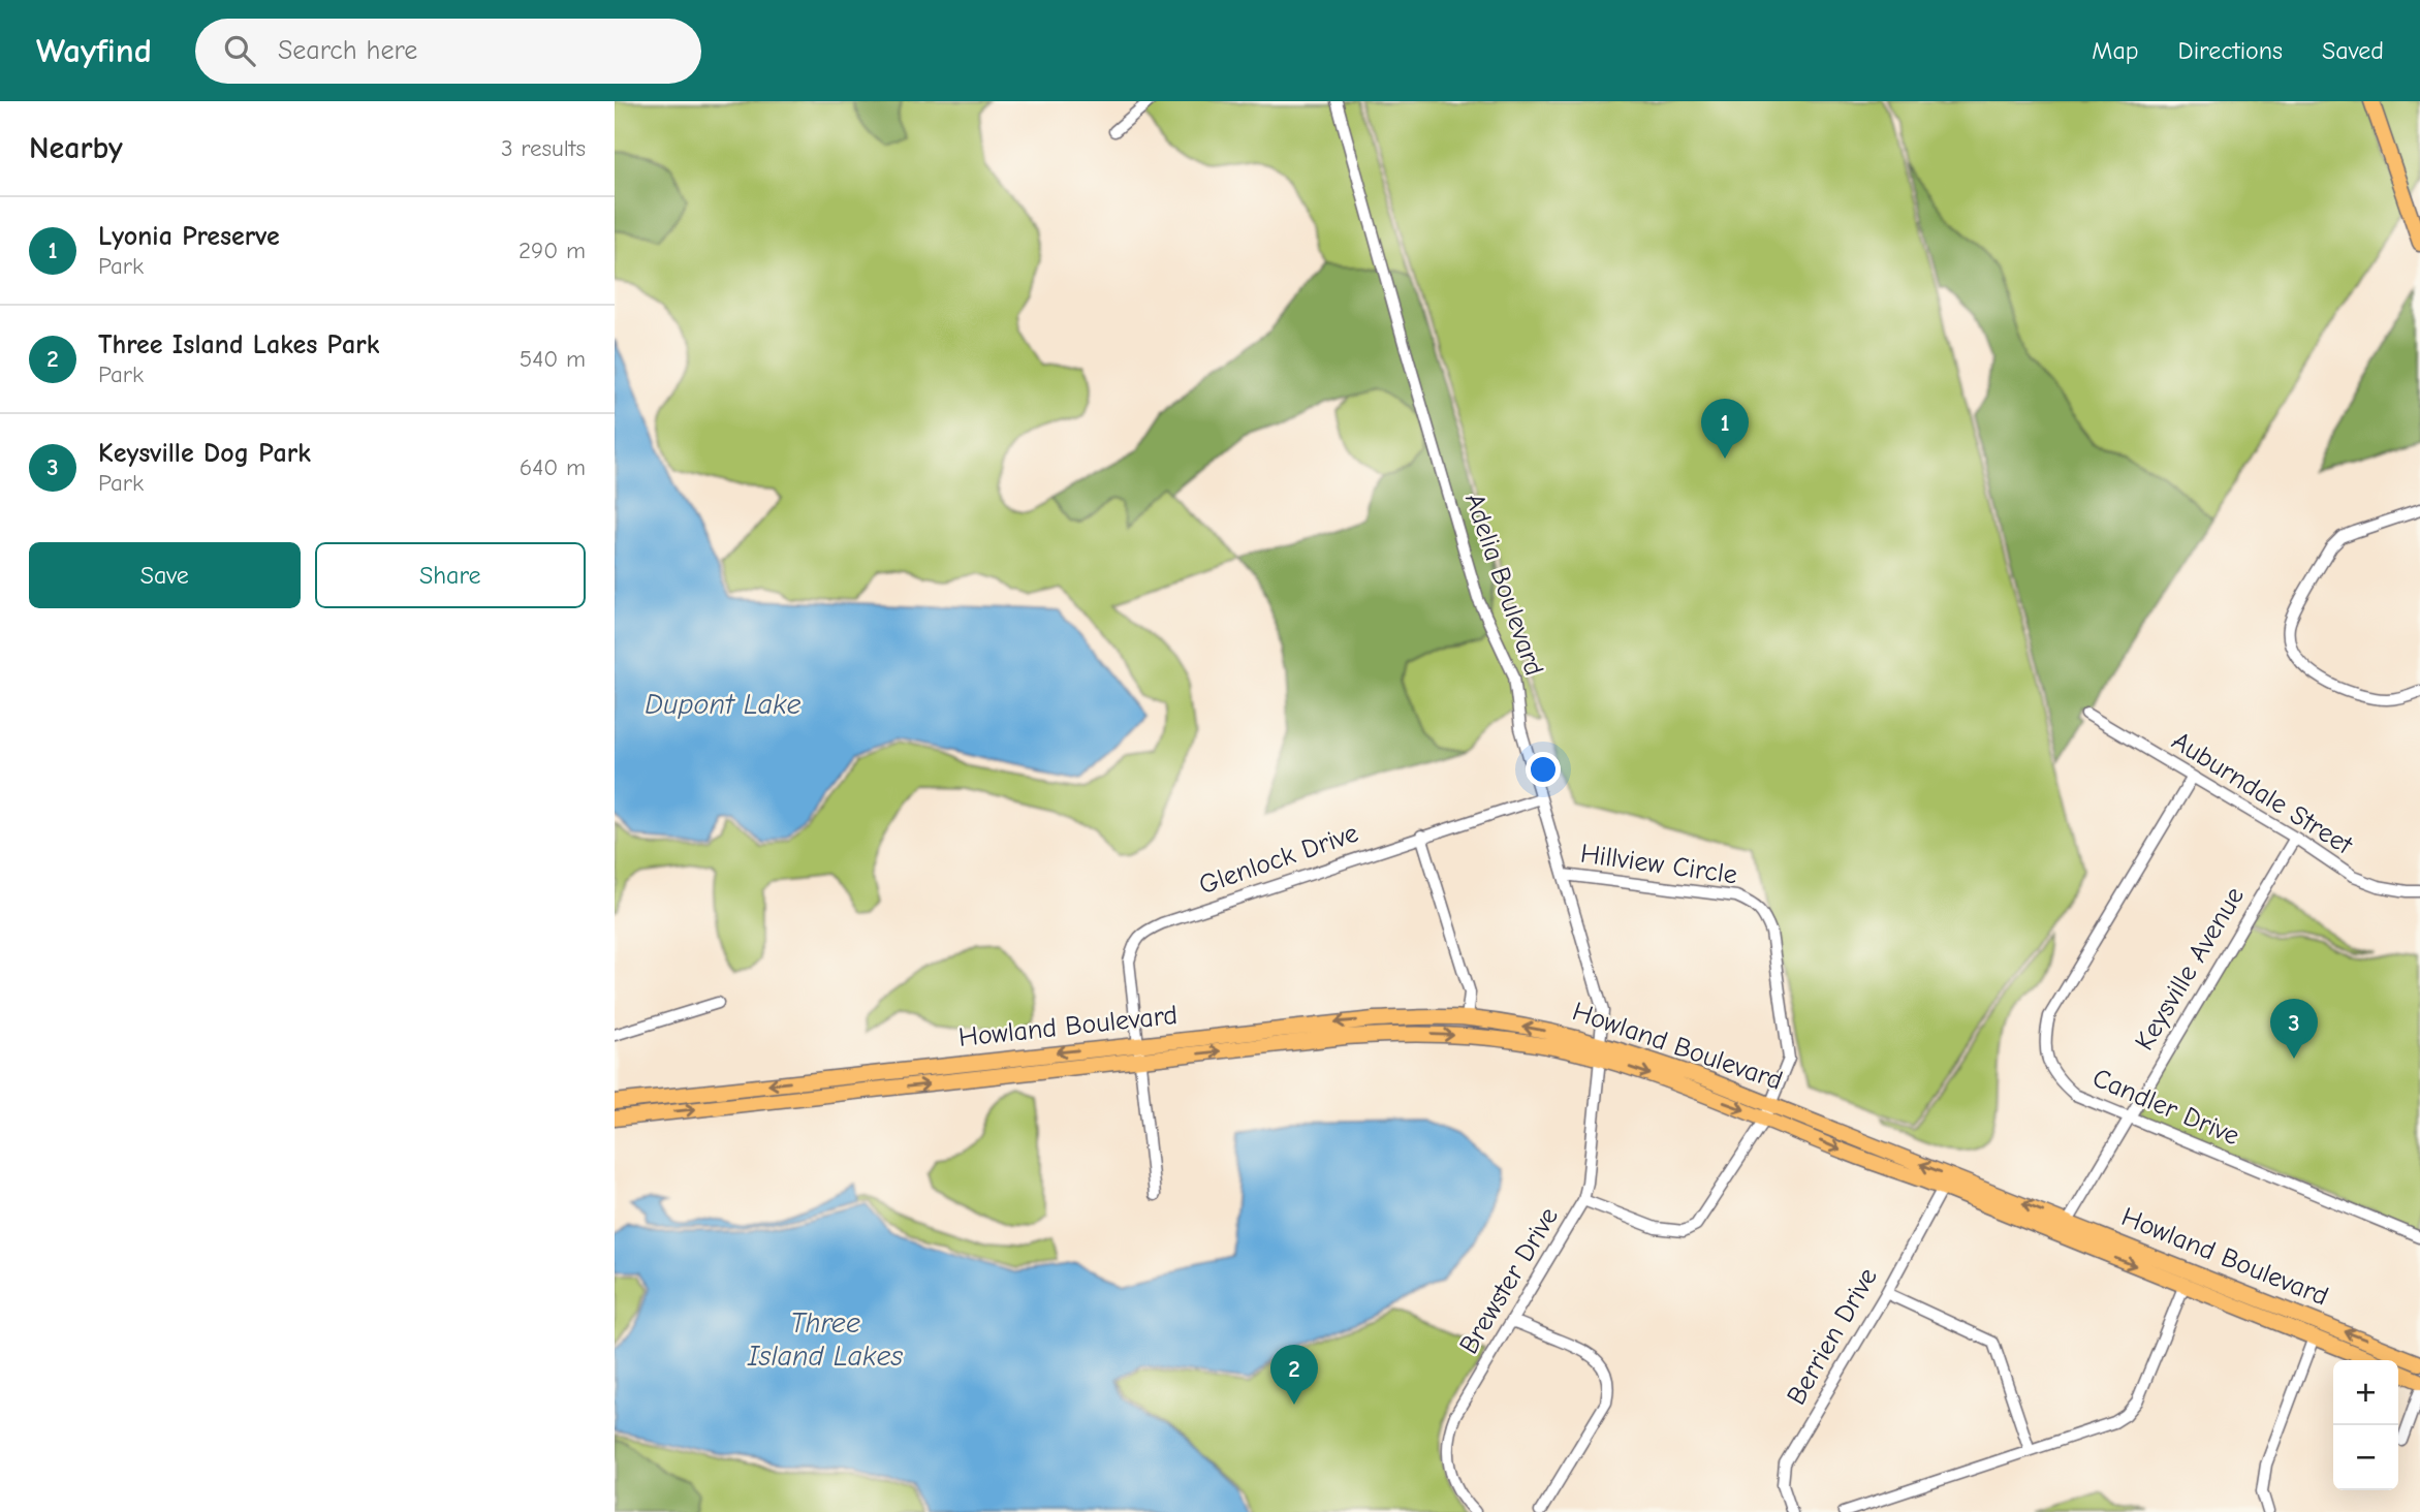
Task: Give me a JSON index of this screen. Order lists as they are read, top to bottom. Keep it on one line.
{"streets":{"main road":["Howland Boulevard"],"street":["Adelia Boulevard","Auburndale Street","Glenlock Drive","Hillview Circle","Keysville Avenue","Candler Drive","Brewster Drive","Berrien Drive"]},"crossings":[["Adelia Boulevard","Glenlock Drive"],["Adelia Boulevard","Hillview Circle"],["Adelia Boulevard","Howland Boulevard"],["Auburndale Street","Keysville Avenue"],["Auburndale Street","Candler Drive"],["Glenlock Drive","Howland Boulevard"],["Hillview Circle","Howland Boulevard"],["Keysville Avenue","Howland Boulevard"],["Keysville Avenue","Candler Drive"],["Howland Boulevard","Brewster Drive"],["Howland Boulevard","Berrien Drive"]],"water":["Dupont Lake","Three Island Lakes"],"page":{"header":"Wayfind","search":"Search here","nav":["Map","Directions","Saved"],"heading":["Nearby","3 results"],"list":[{"mark":"1","name":"Lyonia Preserve","note":"Park","value":"290 m"},{"mark":"2","name":"Three Island Lakes Park","note":"Park","value":"540 m"},{"mark":"3","name":"Keysville Dog Park","note":"Park","value":"640 m"}],"pins":["1","3","2"],"buttons":["Save","Share"],"map_buttons":["+","−"]}}
